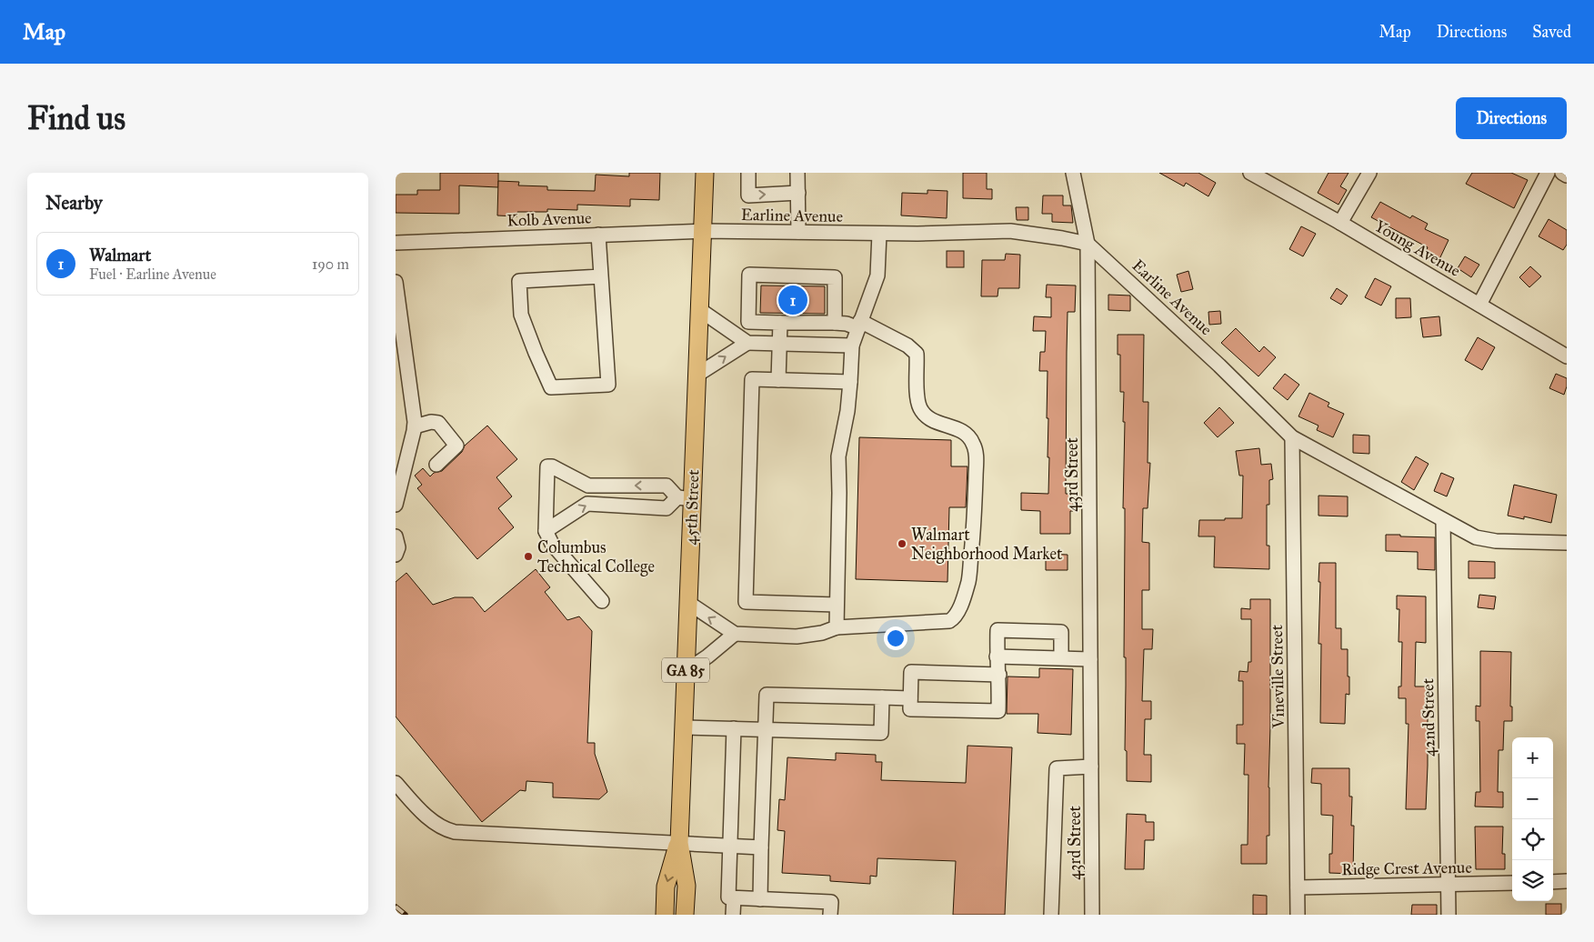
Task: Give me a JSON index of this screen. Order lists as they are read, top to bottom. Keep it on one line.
{"streets":{"main road":["45th Street","GA 85"],"street":["Earline Avenue","Kolb Avenue","Young Avenue","43rd Street","Vineville Street","42nd Street","Ridge Crest Avenue"]},"crossings":[["Earline Avenue","Kolb Avenue"],["Earline Avenue","43rd Street"],["Earline Avenue","45th Street"],["Earline Avenue","Vineville Street"],["Earline Avenue","42nd Street"],["Kolb Avenue","45th Street"],["Vineville Street","Ridge Crest Avenue"],["42nd Street","Ridge Crest Avenue"]],"places":["Walmart Neighborhood Market","Columbus Technical College"],"page":{"header":"Map","nav":["Map","Directions","Saved"],"buttons":"Directions","title":"Find us","heading":"Nearby","list":[{"mark":"1","name":"Walmart","note":"Fuel · Earline Avenue","value":"190 m"}],"pins":"1","map_buttons":["+","−"]}}
